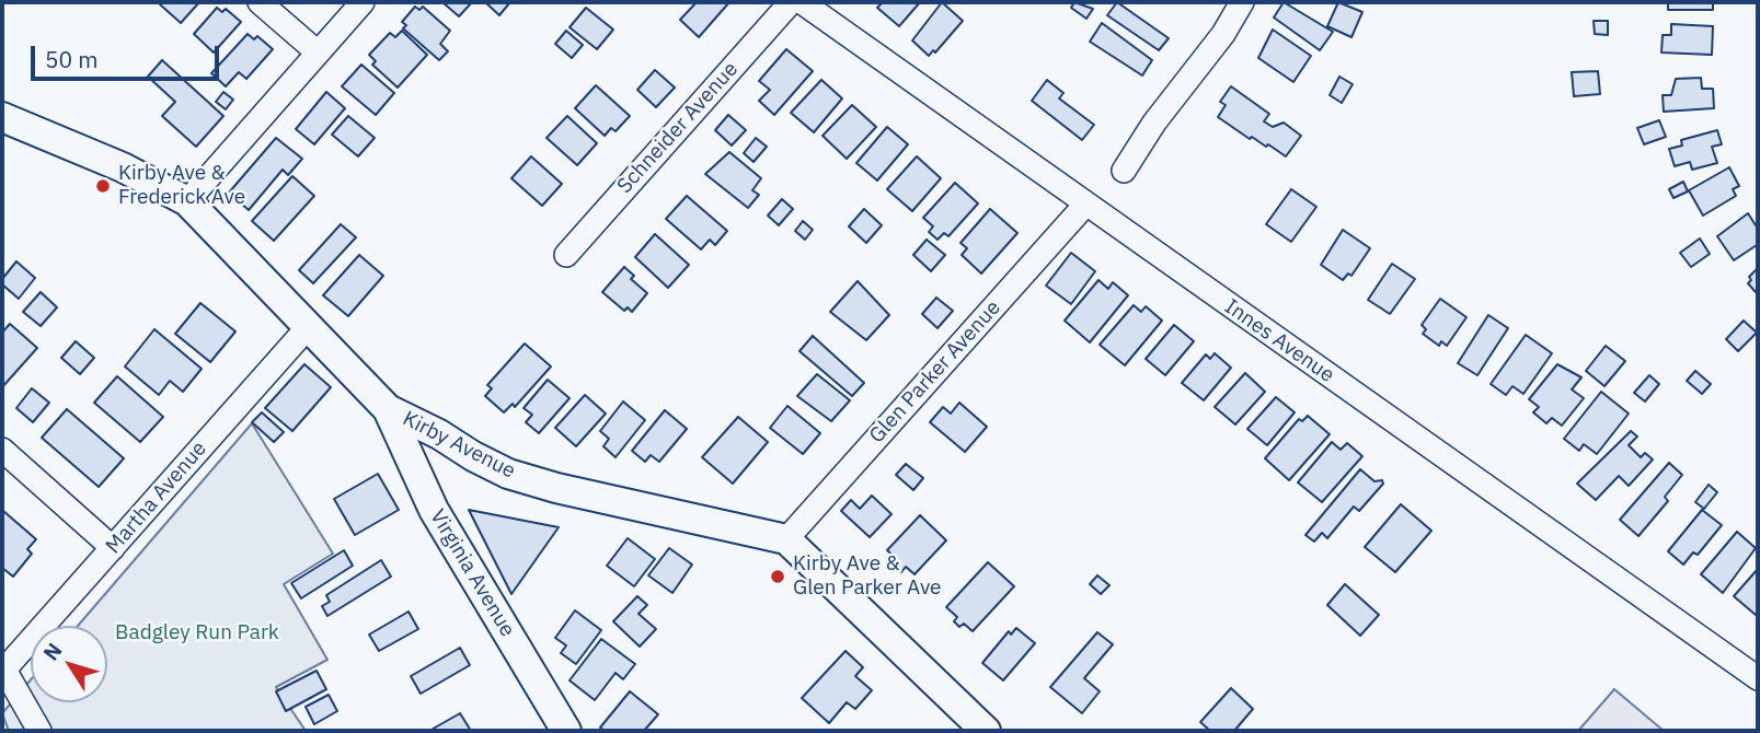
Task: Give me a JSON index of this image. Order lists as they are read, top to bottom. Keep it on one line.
{"streets":{"street":["Schneider Avenue","Innes Avenue","Glen Parker Avenue","Kirby Avenue","Martha Avenue","Virginia Avenue"]},"crossings":[["Innes Avenue","Glen Parker Avenue"],["Glen Parker Avenue","Kirby Avenue"],["Kirby Avenue","Martha Avenue"],["Kirby Avenue","Virginia Avenue"]],"parks":["Badgley Run Park"],"places":["Kirby Ave & Frederick Ave","Kirby Ave & Glen Parker Ave"],"scale_bar":"50 m","north":"top left"}
